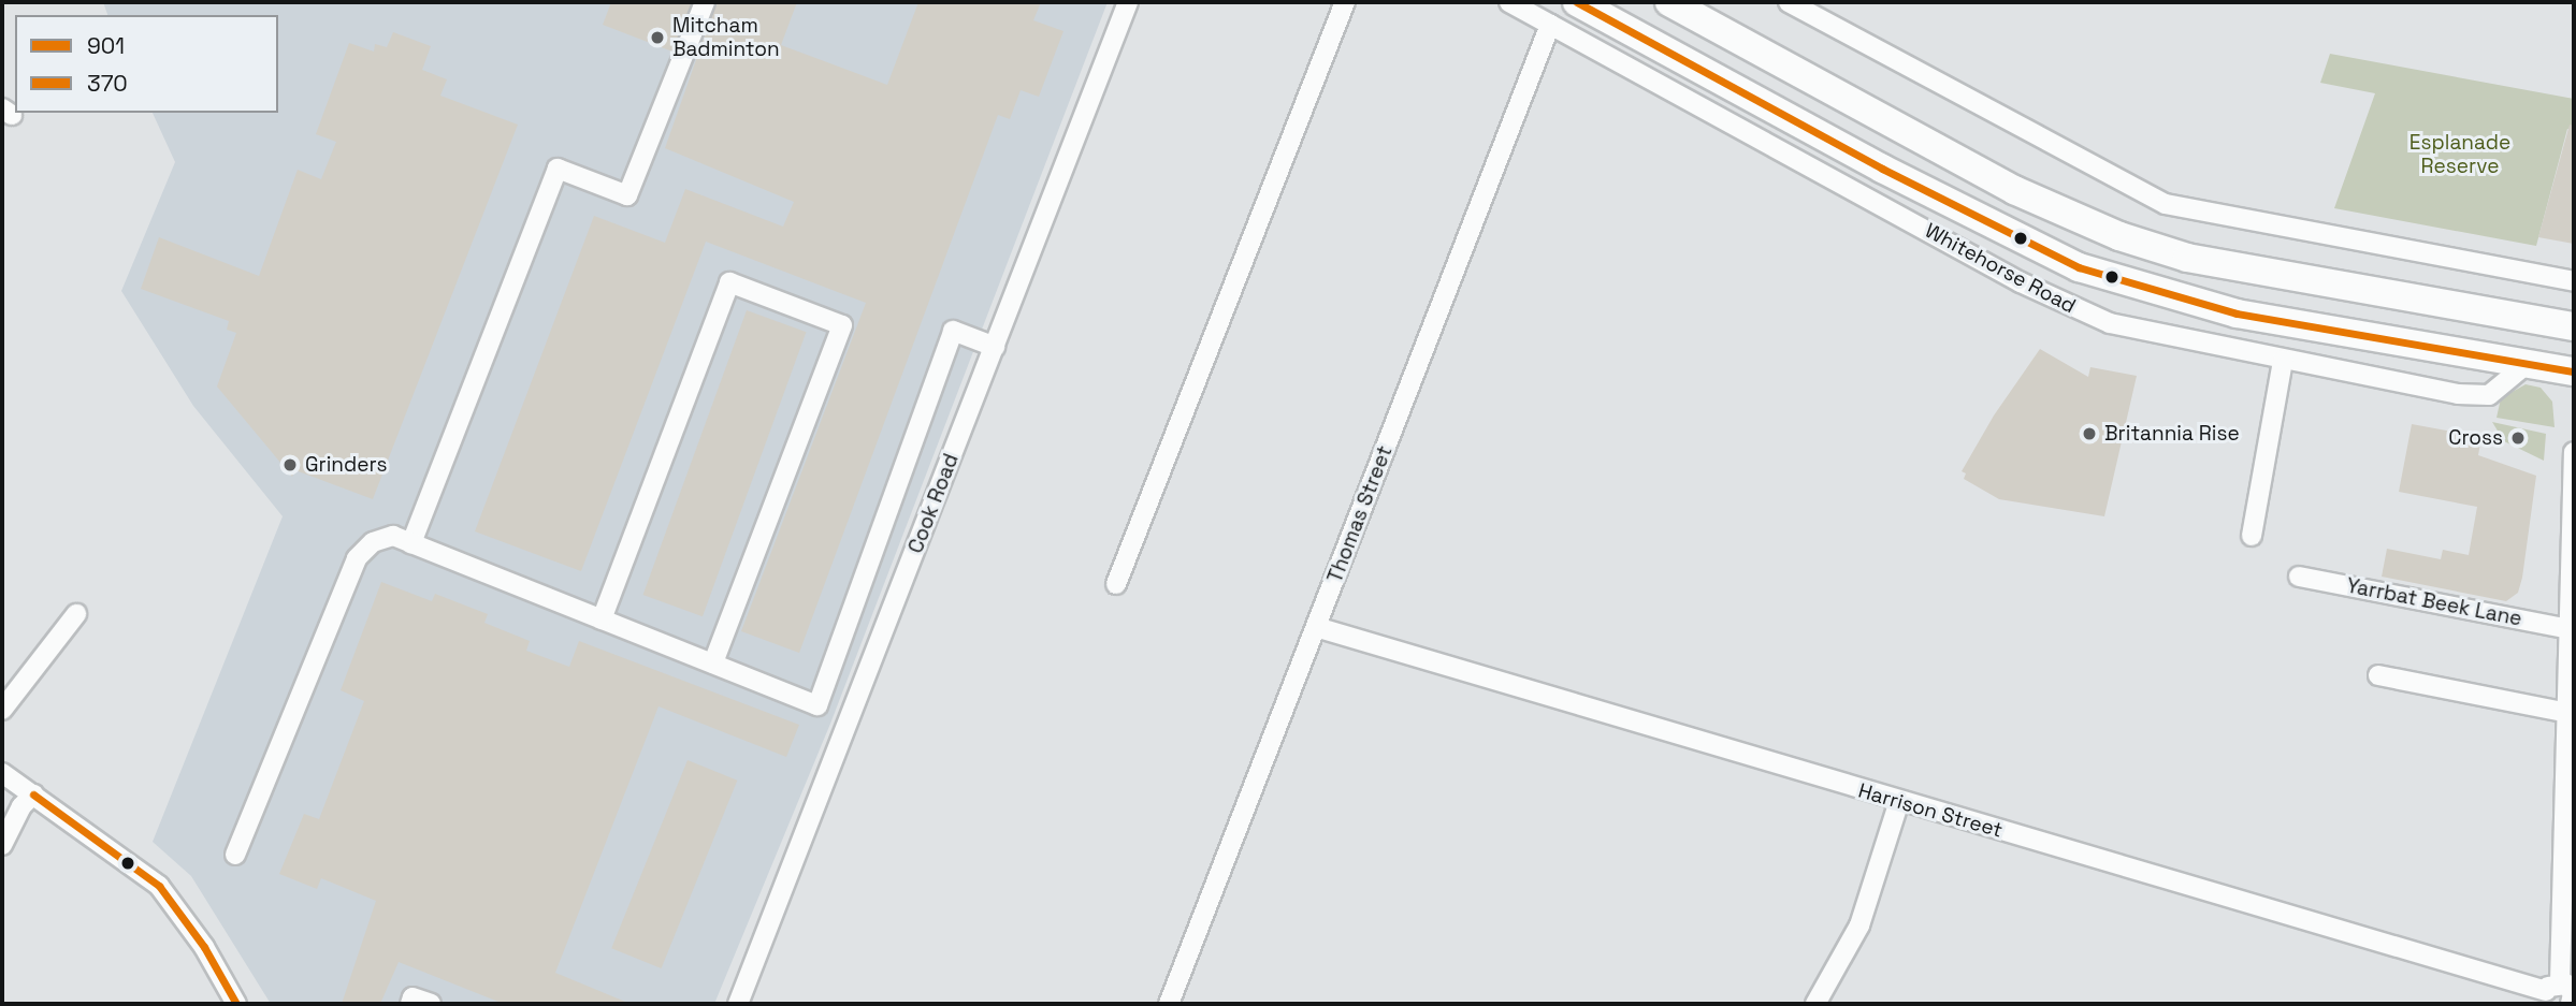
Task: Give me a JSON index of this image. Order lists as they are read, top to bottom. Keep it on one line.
{"streets":{"highway":["Whitehorse Road"],"street":["Cook Road","Thomas Street","Yarrbat Beek Lane","Harrison Street"]},"crossings":[["Whitehorse Road","Thomas Street"],["Thomas Street","Harrison Street"]],"parks":["Esplanade Reserve"],"places":["Mitcham Badminton","Britannia Rise","Cross","Grinders"],"lines":["transit line 901","transit line 370"],"legend":["901","370"]}
